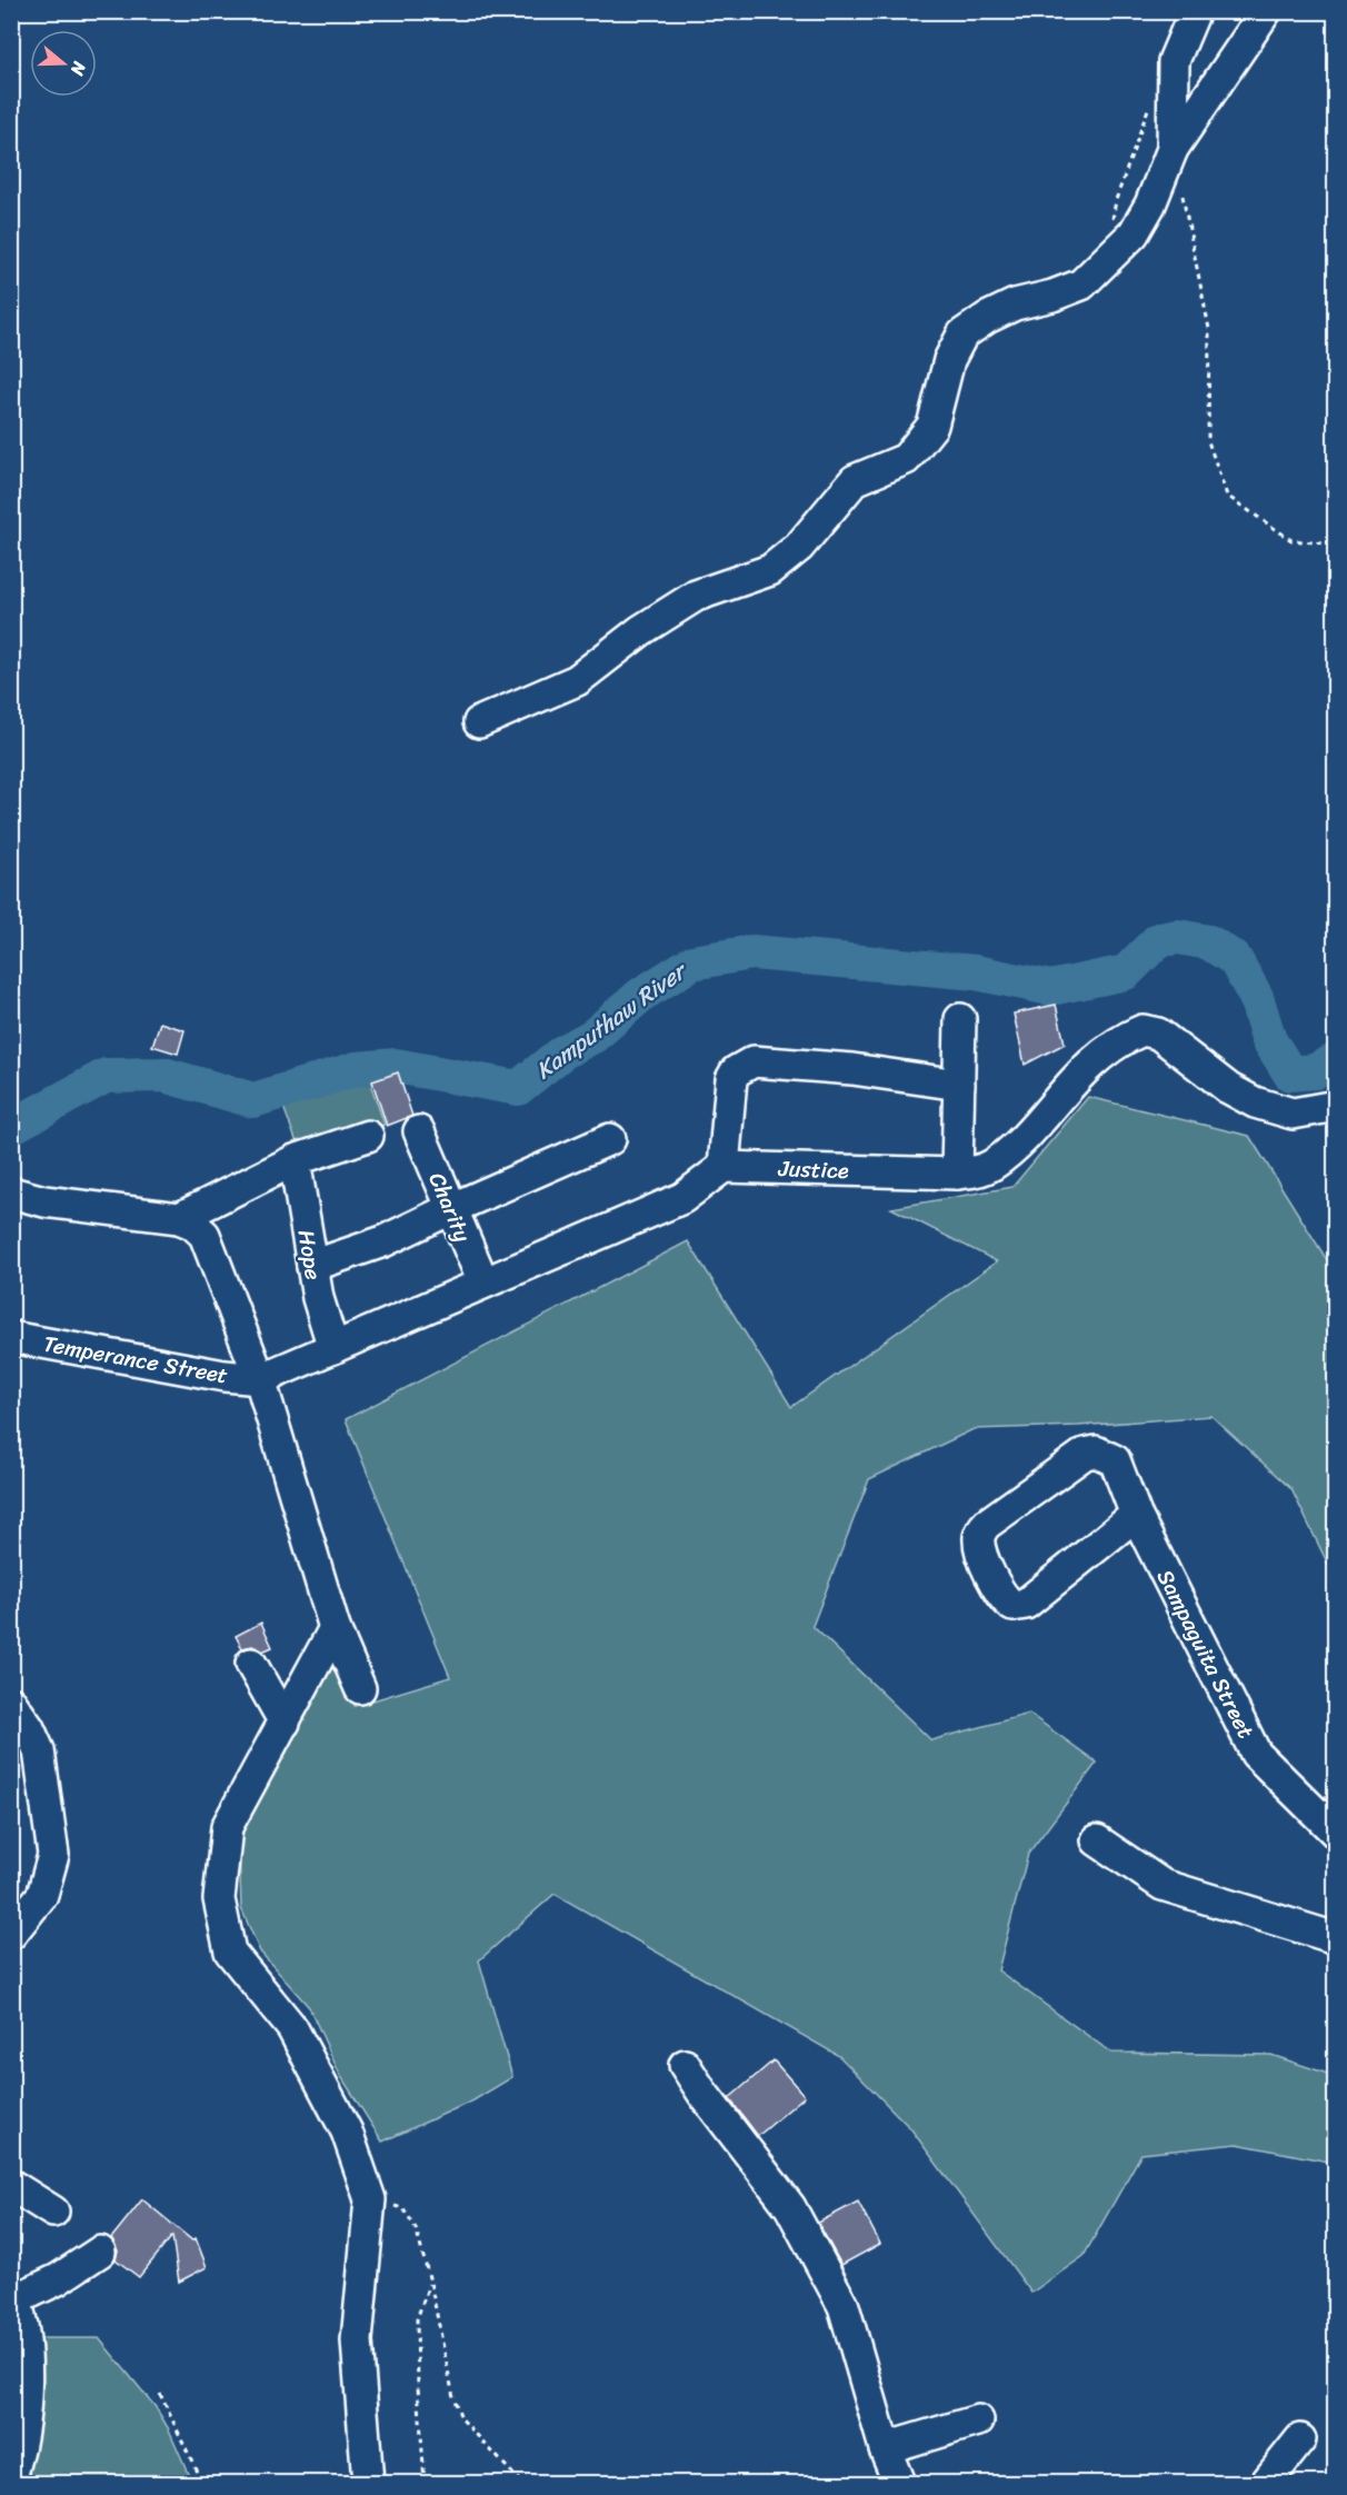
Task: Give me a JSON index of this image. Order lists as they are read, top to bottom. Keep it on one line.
{"streets":{"street":["Justice","Charity","Hope","Temperance Street","Sampaguita Street"]},"water":["Kamputhaw River"],"north":"right"}
